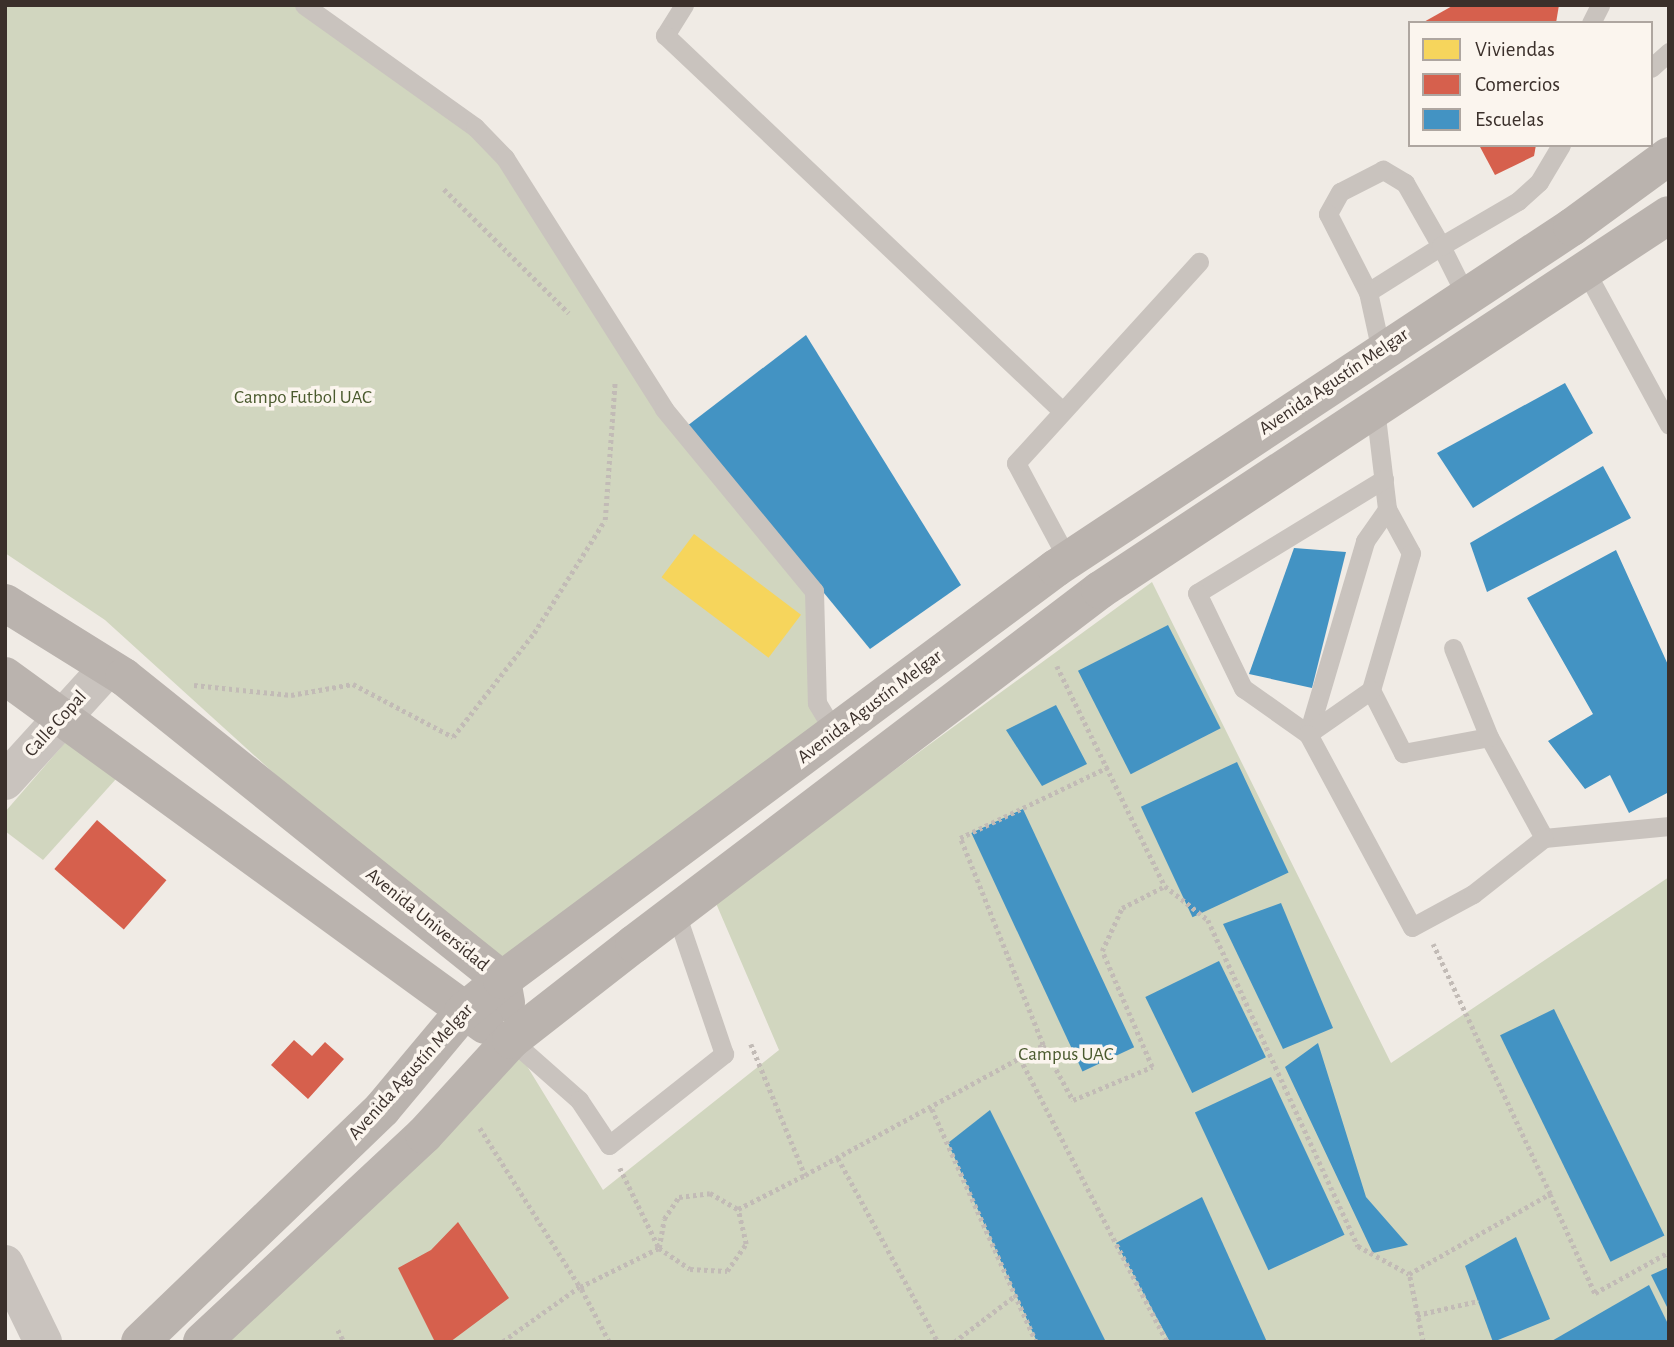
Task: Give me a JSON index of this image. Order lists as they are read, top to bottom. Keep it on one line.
{"streets":{"main road":["Avenida Agustín Melgar","Avenida Universidad"],"street":["Calle Copal"]},"crossings":[["Avenida Agustín Melgar","Avenida Universidad"],["Calle Copal","Avenida Universidad"]],"parks":["Campo Futbol UAC","Campus UAC"],"legend":["Viviendas","Comercios","Escuelas"]}
